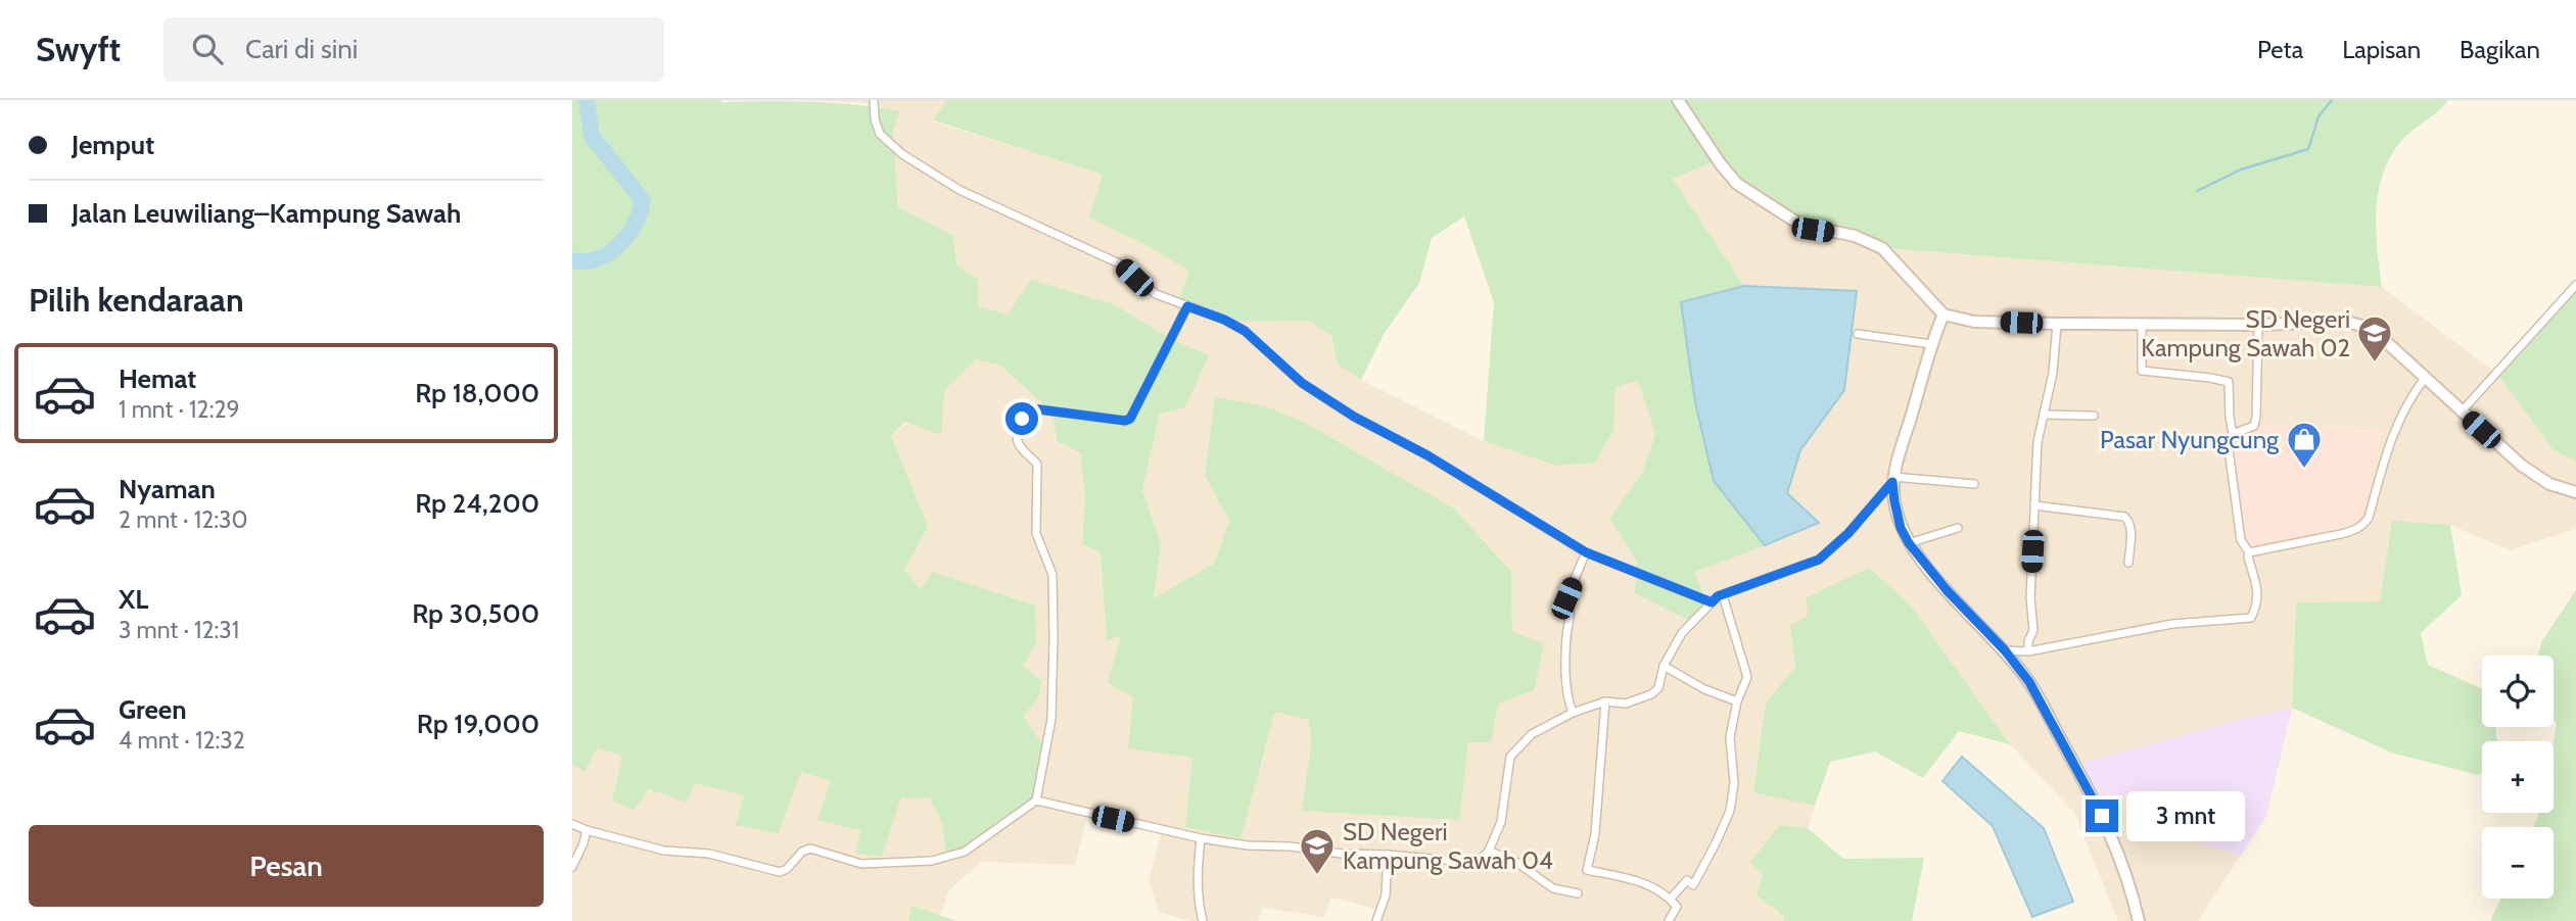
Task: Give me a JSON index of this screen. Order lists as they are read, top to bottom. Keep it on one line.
{"places":{"school or university":["SD Negeri Kampung Sawah 02","SD Negeri Kampung Sawah 04"],"shop":["Pasar Nyungcung"]},"page":{"header":"Swyft","search":"Cari di sini","nav":["Peta","Lapisan","Bagikan"],"banner":["Jemput","Jalan Leuwiliang–Kampung Sawah"],"heading":"Pilih kendaraan","list":[{"name":"Hemat","note":"1 mnt · 12:29","value":"Rp 18,000"},{"name":"Nyaman","note":"2 mnt · 12:30","value":"Rp 24,200"},{"name":"XL","note":"3 mnt · 12:31","value":"Rp 30,500"},{"name":"Green","note":"4 mnt · 12:32","value":"Rp 19,000"}],"map_buttons":["+","−"],"bubble":"3 mnt","buttons":"Pesan"}}
